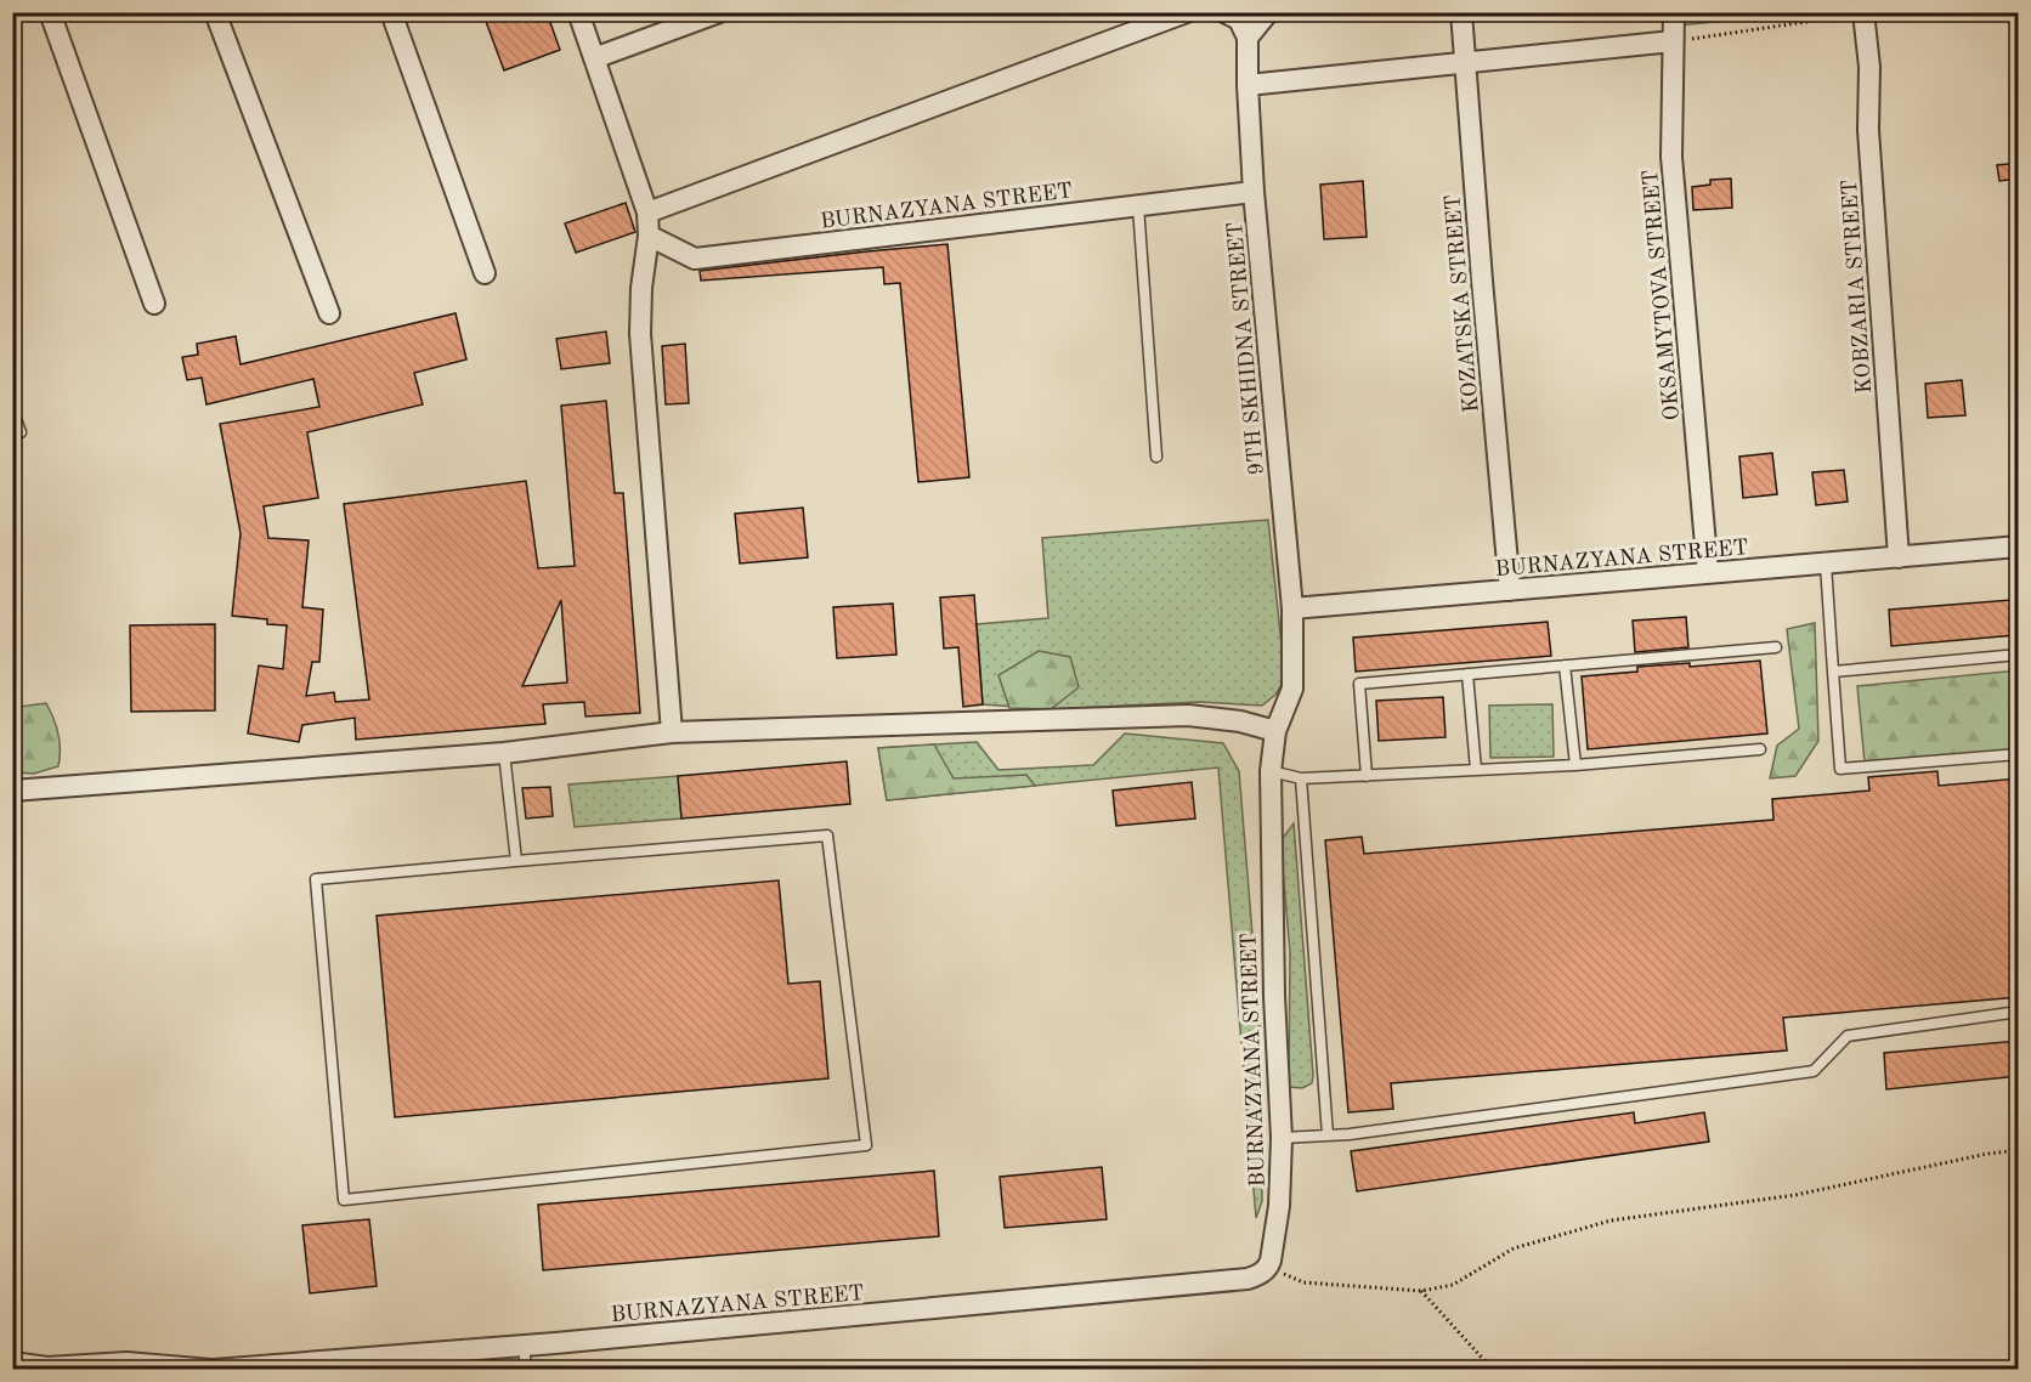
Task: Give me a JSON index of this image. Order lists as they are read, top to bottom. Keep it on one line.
{"streets":{"street":["BURNAZYANA STREET","KOBZARIA STREET","OKSAMYTOVA STREET","KOZATSKA STREET","9TH SKHIDNA STREET"]},"crossings":[["BURNAZYANA STREET","KOBZARIA STREET"],["BURNAZYANA STREET","OKSAMYTOVA STREET"],["BURNAZYANA STREET","KOZATSKA STREET"],["BURNAZYANA STREET","9TH SKHIDNA STREET"]]}
